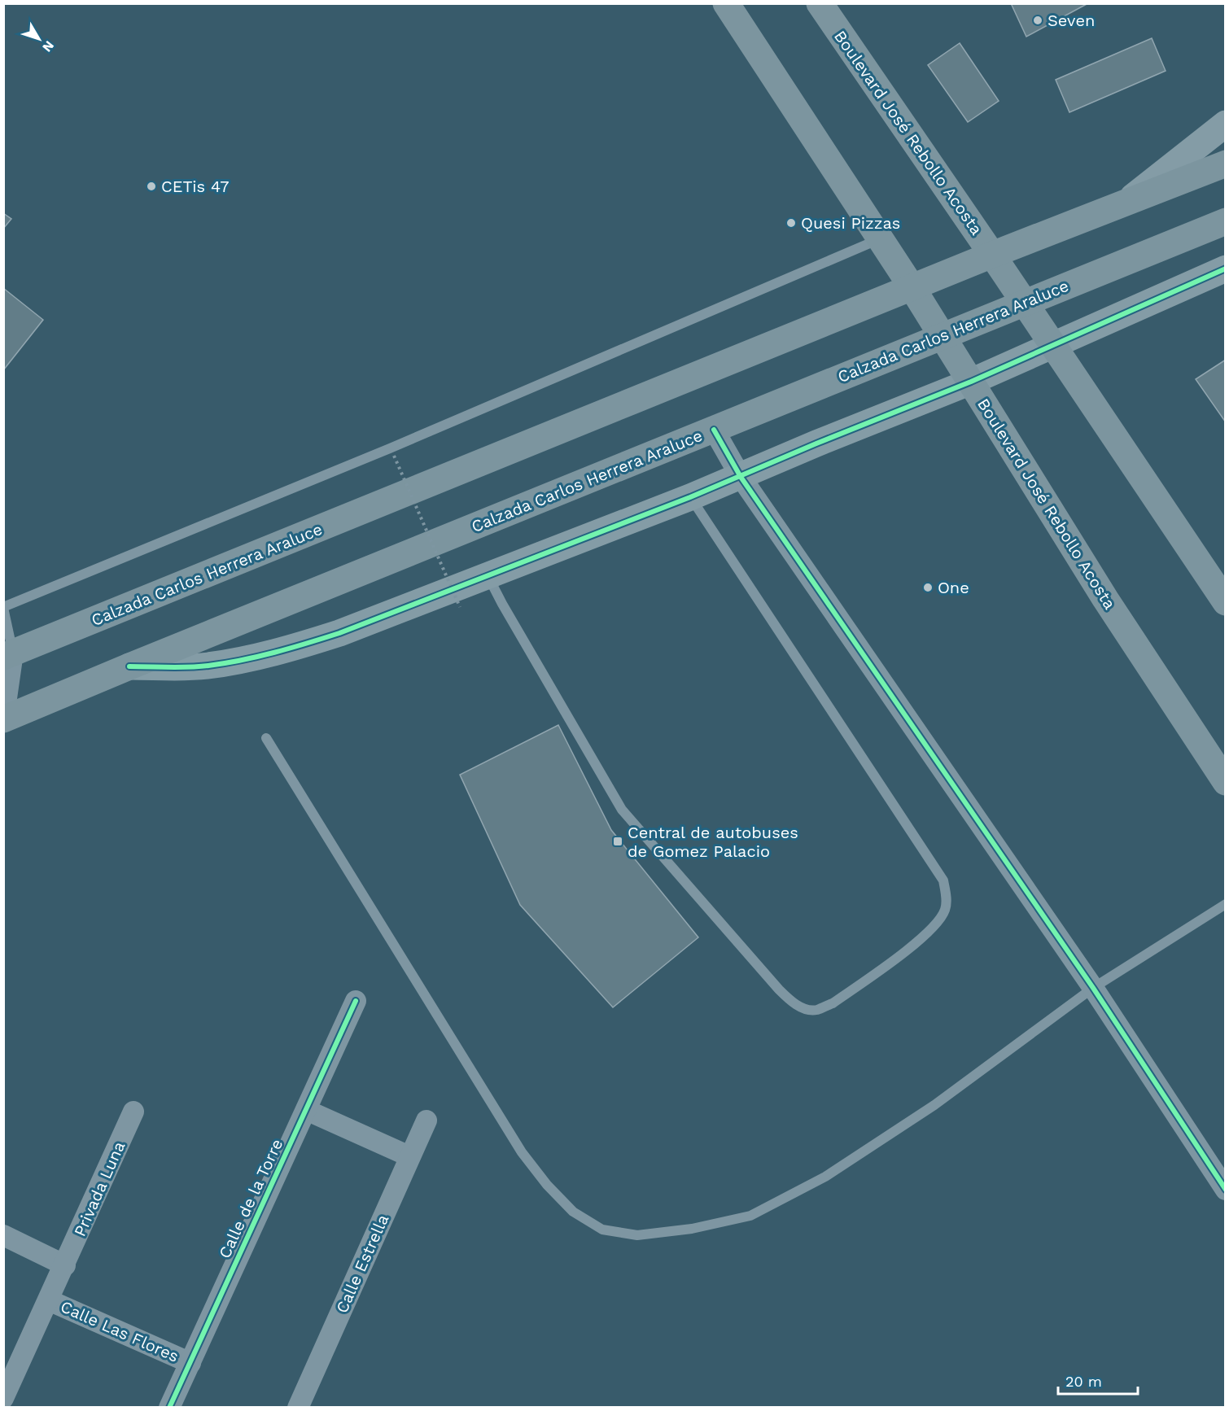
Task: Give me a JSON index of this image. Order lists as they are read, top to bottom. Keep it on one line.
{"streets":{"main road":["Boulevard José Rebollo Acosta","Calzada Carlos Herrera Araluce"],"street":["Privada Luna","Calle de la Torre","Calle Estrella","Calle Las Flores"]},"crossings":[["Boulevard José Rebollo Acosta","Calzada Carlos Herrera Araluce"],["Privada Luna","Calle Las Flores"],["Calle de la Torre","Calle Las Flores"]],"places":{"other":["Seven","CETis 47","Quesi Pizzas","One"],"transit":["Central de autobuses de Gomez Palacio"]},"scale_bar":"20 m","north":"bottom right"}
